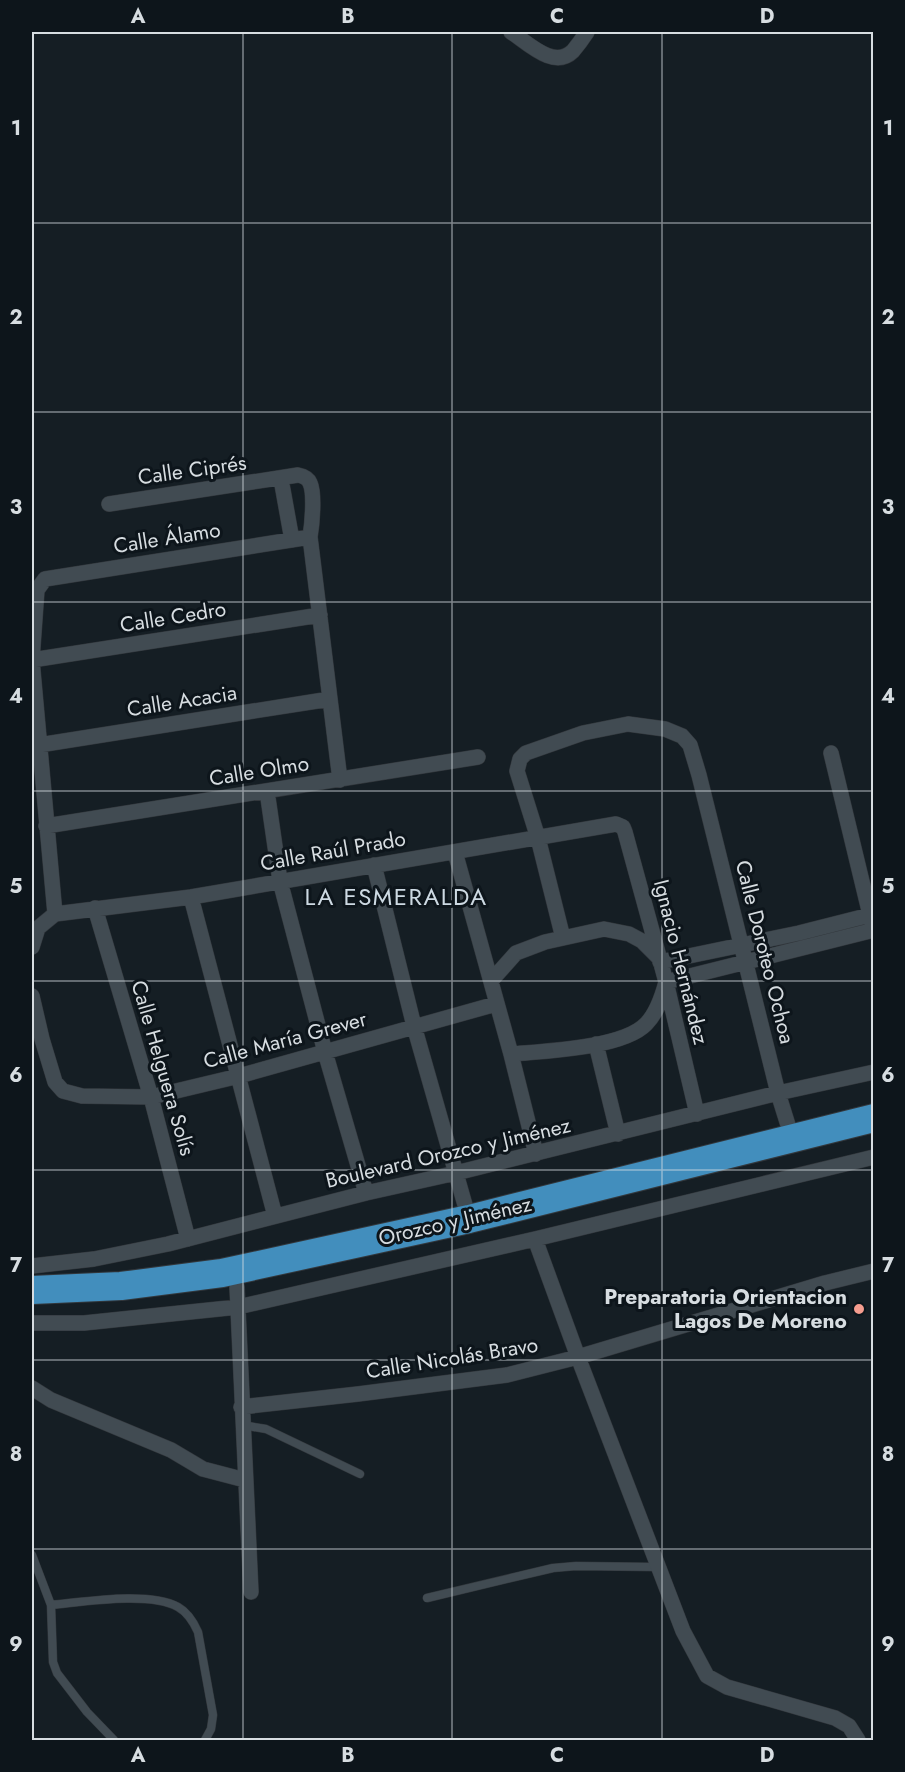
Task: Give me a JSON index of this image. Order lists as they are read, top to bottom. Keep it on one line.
{"streets":{"highway":["Orozco y Jiménez"],"street":["Calle Ciprés","Calle Álamo","Calle Cedro","Calle Acacia","Calle Olmo","Calle Raúl Prado","Calle Doroteo Ochoa","Ignacio Hernández","Calle María Grever","Calle Helguera Solís","Boulevard Orozco y Jiménez","Calle Nicolás Bravo"]},"crossings":[["Calle Ciprés","Calle Álamo"],["Calle Álamo","Calle Cedro"],["Calle Raúl Prado","Calle Doroteo Ochoa"],["Calle Raúl Prado","Ignacio Hernández"],["Calle Raúl Prado","Calle Helguera Solís"],["Calle Doroteo Ochoa","Boulevard Orozco y Jiménez"],["Calle Doroteo Ochoa","Orozco y Jiménez"],["Ignacio Hernández","Calle María Grever"],["Ignacio Hernández","Boulevard Orozco y Jiménez"],["Calle María Grever","Calle Helguera Solís"],["Calle Helguera Solís","Boulevard Orozco y Jiménez"]],"districts":["LA ESMERALDA"],"places":["Preparatoria Orientacion Lagos De Moreno"],"grid":{"columns":["A","B","C","D"],"rows":["1","2","3","4","5","6","7","8","9"]}}
